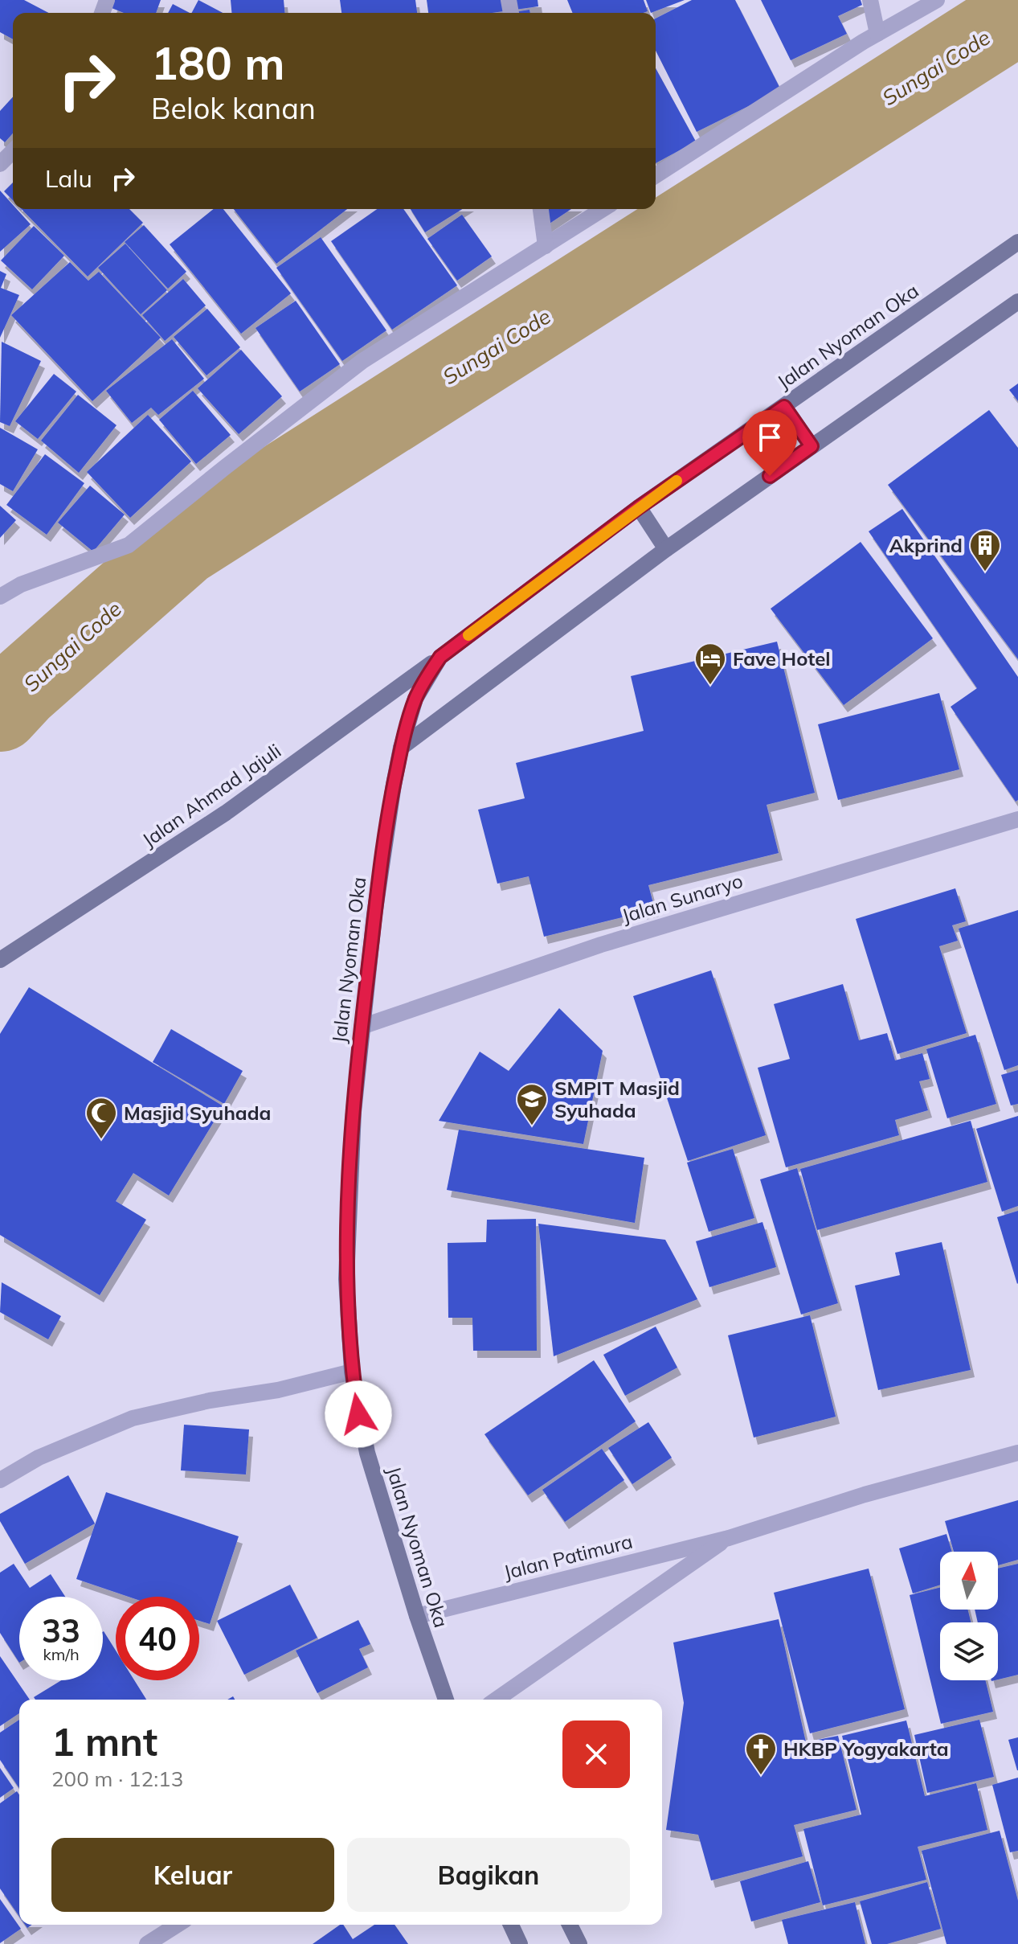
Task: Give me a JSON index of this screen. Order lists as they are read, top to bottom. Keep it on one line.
{"streets":{"street":["Jalan Nyoman Oka","Jalan Ahmad Jajuli","Jalan Sunaryo","Jalan Patimura"]},"crossings":[["Jalan Nyoman Oka","Jalan Ahmad Jajuli"],["Jalan Nyoman Oka","Jalan Sunaryo"],["Jalan Nyoman Oka","Jalan Patimura"]],"water":["Sungai Code"],"places":{"building":["Akprind"],"hotel":["Fave Hotel"],"school or university":["SMPIT Masjid Syuhada"],"mosque":["Masjid Syuhada"],"church":["HKBP Yogyakarta"]},"north":"top","page":{"turn":["180 m","Belok kanan"],"then":"Lalu","speed":"33 km/h","limit":"40","heading":["1 mnt","200 m · 12:13"],"buttons":["Keluar","Bagikan"]}}
